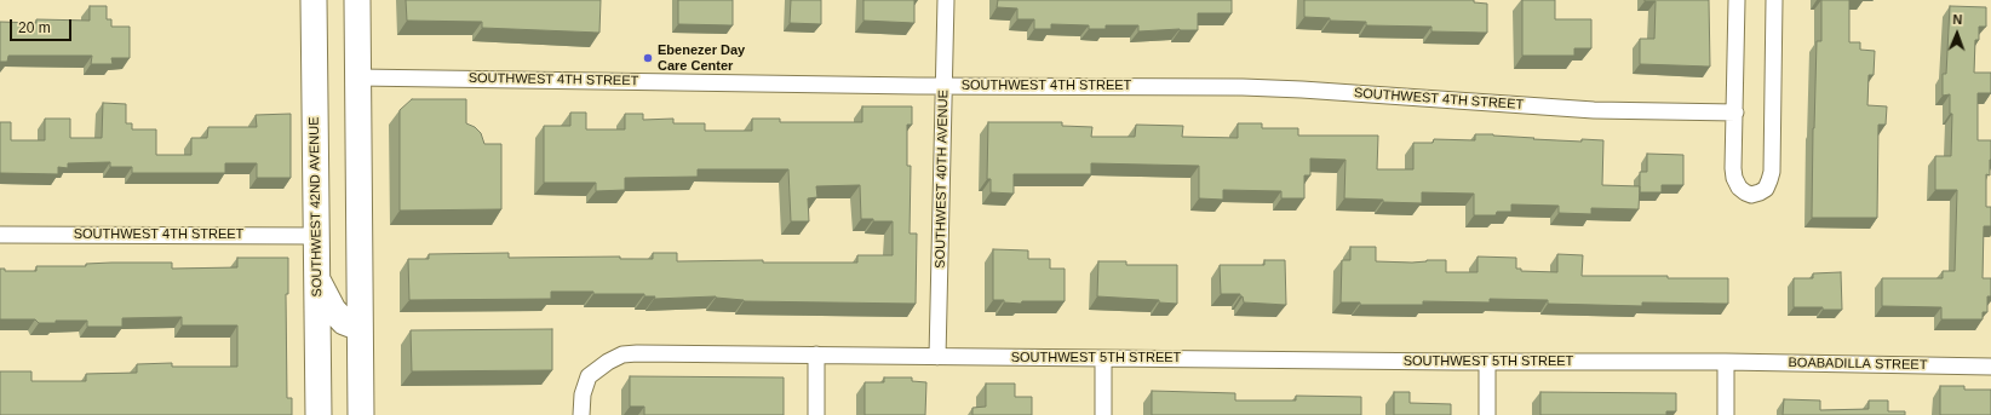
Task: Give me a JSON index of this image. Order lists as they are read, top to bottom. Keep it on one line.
{"streets":{"main road":["SOUTHWEST 42ND AVENUE"],"street":["SOUTHWEST 4TH STREET","SOUTHWEST 40TH AVENUE","SOUTHWEST 5TH STREET","BOABADILLA STREET"]},"crossings":[["SOUTHWEST 4TH STREET","SOUTHWEST 40TH AVENUE"],["SOUTHWEST 4TH STREET","SOUTHWEST 42ND AVENUE"],["SOUTHWEST 40TH AVENUE","SOUTHWEST 5TH STREET"],["SOUTHWEST 5TH STREET","BOABADILLA STREET"]],"places":["Ebenezer Day Care Center"],"scale_bar":"20 m","north":"top"}
